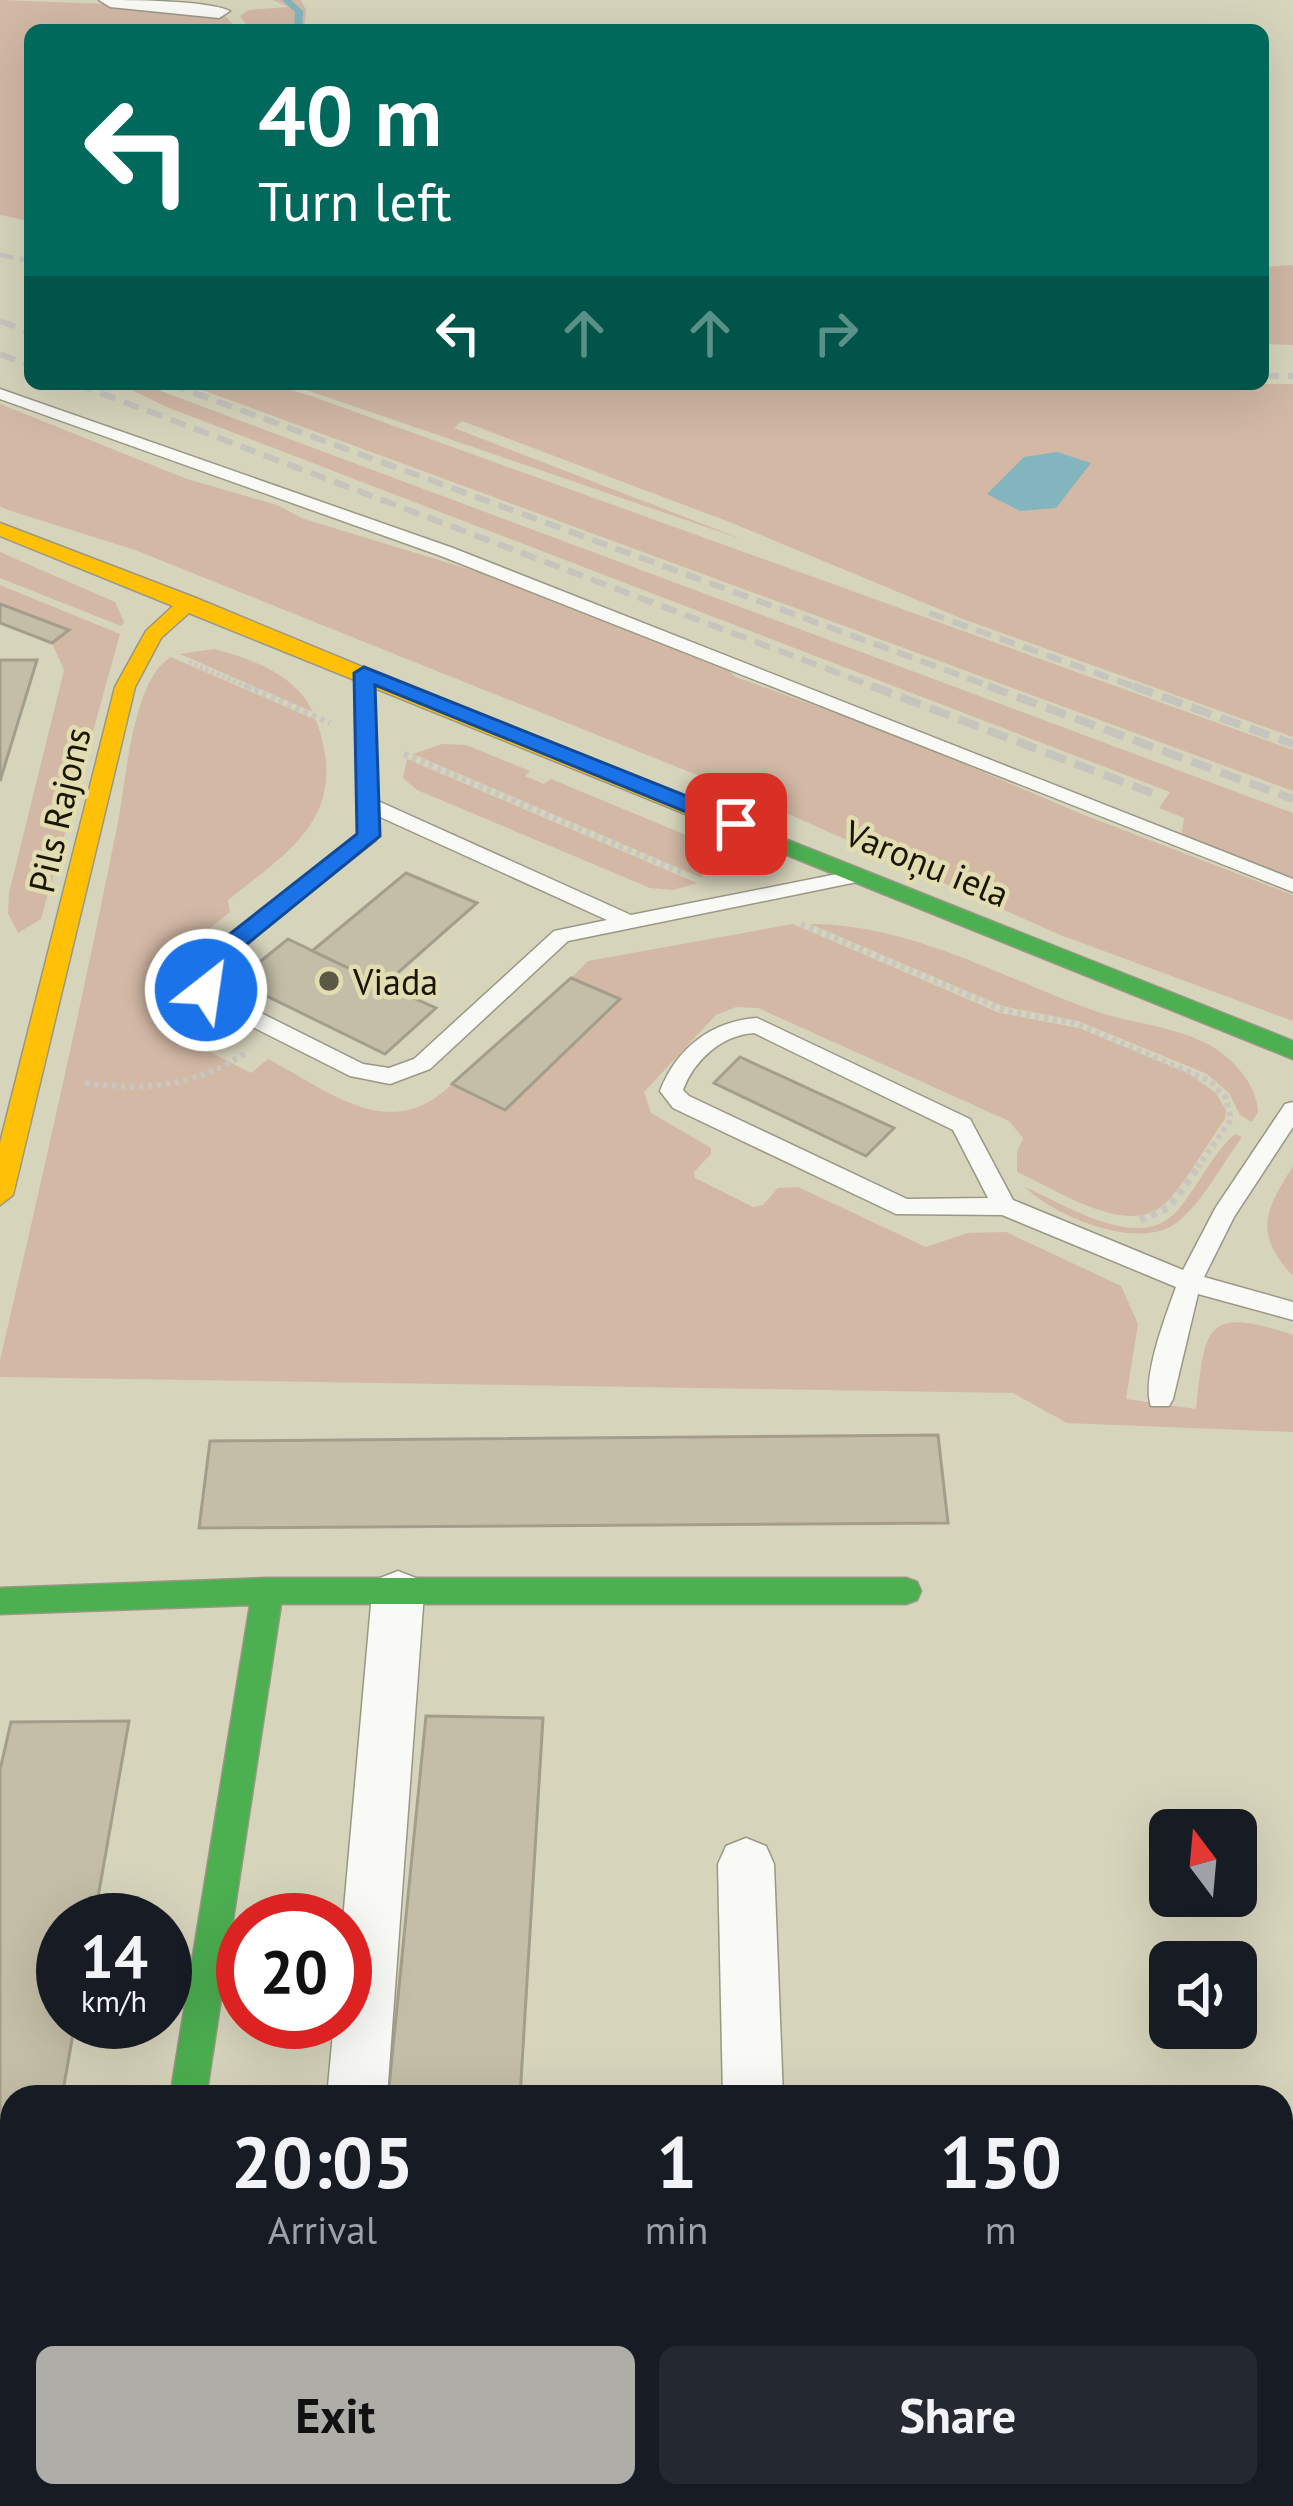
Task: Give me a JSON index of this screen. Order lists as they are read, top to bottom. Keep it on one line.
{"streets":{"main road":["Pils Rajons","Varoņu iela"]},"crossings":[["Pils Rajons","Varoņu iela"]],"places":["Viada"],"north":"top","page":{"turn":["40 m","Turn left"],"speed":"14 km/h","limit":"20","eta":["20:05","Arrival","1","min","150","m"],"buttons":["Exit","Share"]}}
